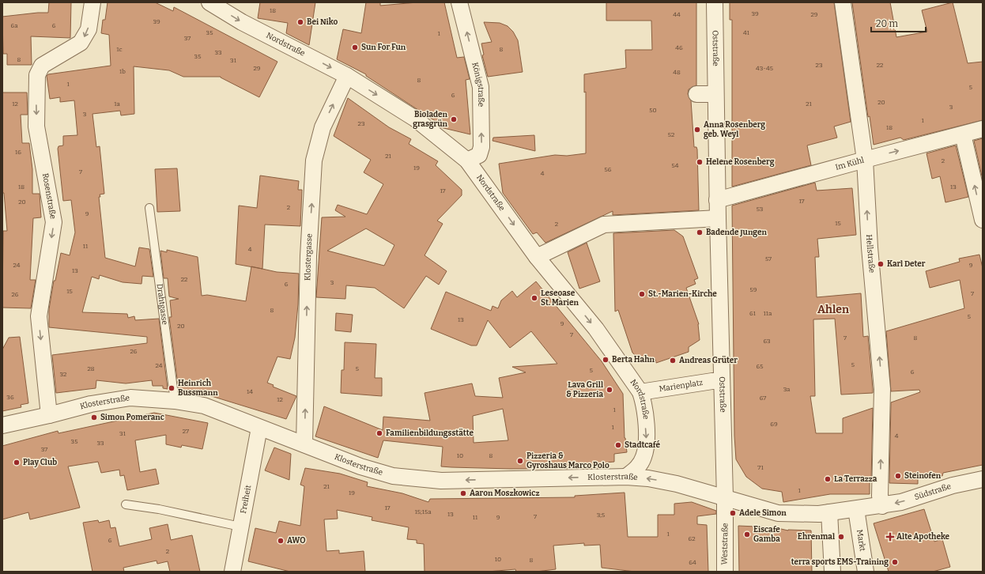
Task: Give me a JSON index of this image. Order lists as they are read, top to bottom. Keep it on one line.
{"streets":{"street":["Nordstraße","Oststraße","Königstraße","Im Kühl","Rosenstraße","Hellstraße","Klostergasse","Marienplatz","Klosterstraße","Südstraße","Freiheit","Markt","Weststraße"],"lane":["Drahtgasse"]},"crossings":[["Nordstraße","Königstraße"],["Nordstraße","Klostergasse"],["Nordstraße","Marienplatz"],["Nordstraße","Klosterstraße"],["Oststraße","Im Kühl"],["Oststraße","Marienplatz"],["Oststraße","Klosterstraße"],["Oststraße","Weststraße"],["Im Kühl","Hellstraße"],["Rosenstraße","Klosterstraße"],["Hellstraße","Südstraße"],["Klostergasse","Klosterstraße"],["Drahtgasse","Klosterstraße"],["Klosterstraße","Freiheit"],["Klosterstraße","Weststraße"]],"one_way":["Nordstraße","Königstraße","Im Kühl","Rosenstraße","Hellstraße","Klostergasse","Klosterstraße","Südstraße"],"districts":["Ahlen"],"places":{"other":["Bei Niko","Sun For Fun","Bioladen grasgrün","Anna Rosenberg geb. Weyl","Helene Rosenberg","Badende Jungen","Karl Deter","St.-Marien-Kirche","Leseoase St. Marien","Berta Hahn","Andreas Grüter","Heinrich Bussmann","Lava Grill & Pizzeria","Simon Pomeranc","Familienbildungsstätte","Stadtcafé","Pizzeria & Gyroshaus Marco Polo","Play Club","Steinofen","La Terrazza","Aaron Moszkowicz","Adele Simon","Eiscafe Gamba","Ehrenmal","AWO","terra sports EMS-Training"],"health":["Alte Apotheke"]},"house_numbers":["18","39","44","29","39","6a","6","35","41","1","37","46","1c","8","33","35","8","31","23","22","29","43-45","1b","48","8","1","5","6","20","12","1a","21","3","50","3","1","23","18","52","16","21","2","54","19","56","7","4","18","13","17","17","20","2","53","9","15","2","11","4","57","24","9","13","22","3","6","59","15","7","26","8","61","11a","5","13","9","20","7","7","8","63","26","5","24","65","28","5","5","6","32","3a","14","36","67","12","1","69","1","27","31","4","35","33","37","10","8","71","21","1","19","17","15;15a","13","3;5","7","11","9","1","62","6","2","10","8","64"],"scale_bar":"20 m"}
